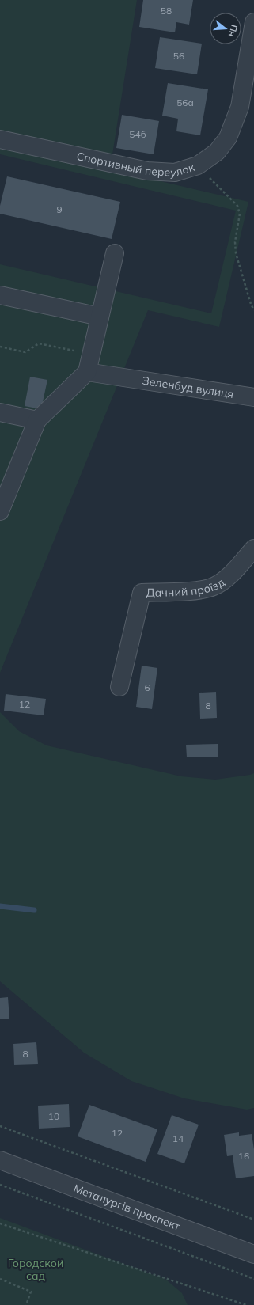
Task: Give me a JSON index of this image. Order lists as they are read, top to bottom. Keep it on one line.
{"streets":{"street":["Спортивный переулок","Зеленбуд вулиця","Дачний проїзд","Металургів проспект"]},"parks":["Городской сад"],"house_numbers":["58","56","56а","54б","9","6","12","8","8","10","12","14","16"],"north":"right"}
